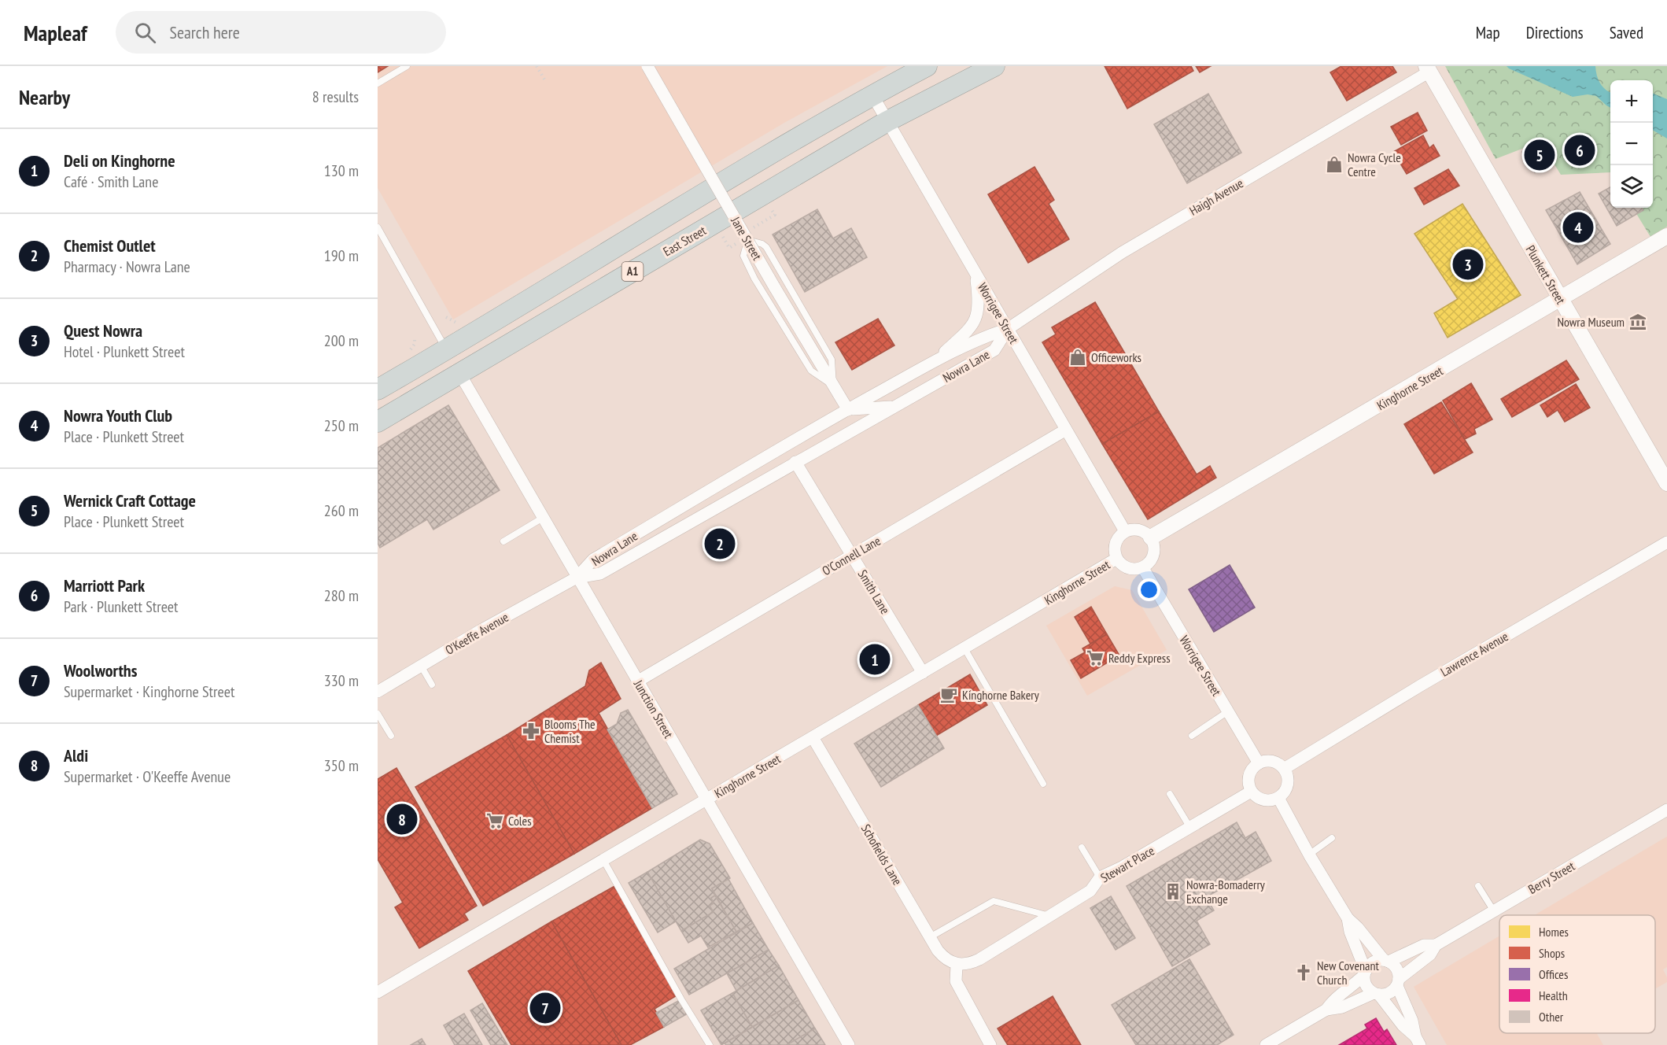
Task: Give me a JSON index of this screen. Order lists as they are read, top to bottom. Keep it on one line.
{"streets":{"highway":["East Street","A1"],"street":["Haigh Avenue","Jane Street","Plunkett Street","Worrigee Street","Nowra Lane","Kinghorne Street","O'Connell Lane","Smith Lane","O'Keeffe Avenue","Lawrence Avenue","Junction Street","Schofields Lane","Stewart Place","Berry Street"]},"crossings":[["Haigh Avenue","Plunkett Street"],["Haigh Avenue","Worrigee Street"],["Haigh Avenue","Nowra Lane"],["Jane Street","Nowra Lane"],["East Street","Worrigee Street"],["East Street","Junction Street"],["A1","Worrigee Street"],["Plunkett Street","Kinghorne Street"],["Worrigee Street","Nowra Lane"],["Worrigee Street","Kinghorne Street"],["Worrigee Street","O'Connell Lane"],["Worrigee Street","Lawrence Avenue"],["Worrigee Street","Stewart Place"],["Nowra Lane","Smith Lane"],["Nowra Lane","O'Keeffe Avenue"],["Nowra Lane","Junction Street"],["Kinghorne Street","Smith Lane"],["Kinghorne Street","Junction Street"],["Kinghorne Street","Schofields Lane"],["O'Connell Lane","Smith Lane"],["O'Connell Lane","Junction Street"],["O'Keeffe Avenue","Junction Street"],["Lawrence Avenue","Stewart Place"],["Schofields Lane","Stewart Place"]],"places":{"shop":["Nowra Cycle Centre","Officeworks"],"museum":["Nowra Museum"],"supermarket":["Reddy Express","Coles"],"cafe":["Kinghorne Bakery"],"pharmacy":["Blooms The Chemist"],"building":["Nowra-Bomaderry Exchange"],"church":["New Covenant Church"]},"legend":["Homes","Shops","Offices","Health","Other"],"page":{"header":"Mapleaf","search":"Search here","nav":["Map","Directions","Saved"],"heading":["Nearby","8 results"],"map_buttons":["+","−"],"list":[{"mark":"1","name":"Deli on Kinghorne","note":"Café · Smith Lane","value":"130 m"},{"mark":"2","name":"Chemist Outlet","note":"Pharmacy · Nowra Lane","value":"190 m"},{"mark":"3","name":"Quest Nowra","note":"Hotel · Plunkett Street","value":"200 m"},{"mark":"4","name":"Nowra Youth Club","note":"Place · Plunkett Street","value":"250 m"},{"mark":"5","name":"Wernick Craft Cottage","note":"Place · Plunkett Street","value":"260 m"},{"mark":"6","name":"Marriott Park","note":"Park · Plunkett Street","value":"280 m"},{"mark":"7","name":"Woolworths","note":"Supermarket · Kinghorne Street","value":"330 m"},{"mark":"8","name":"Aldi","note":"Supermarket · O'Keeffe Avenue","value":"350 m"}],"pins":["6","5","4","3","2","1","8","7"]}}
